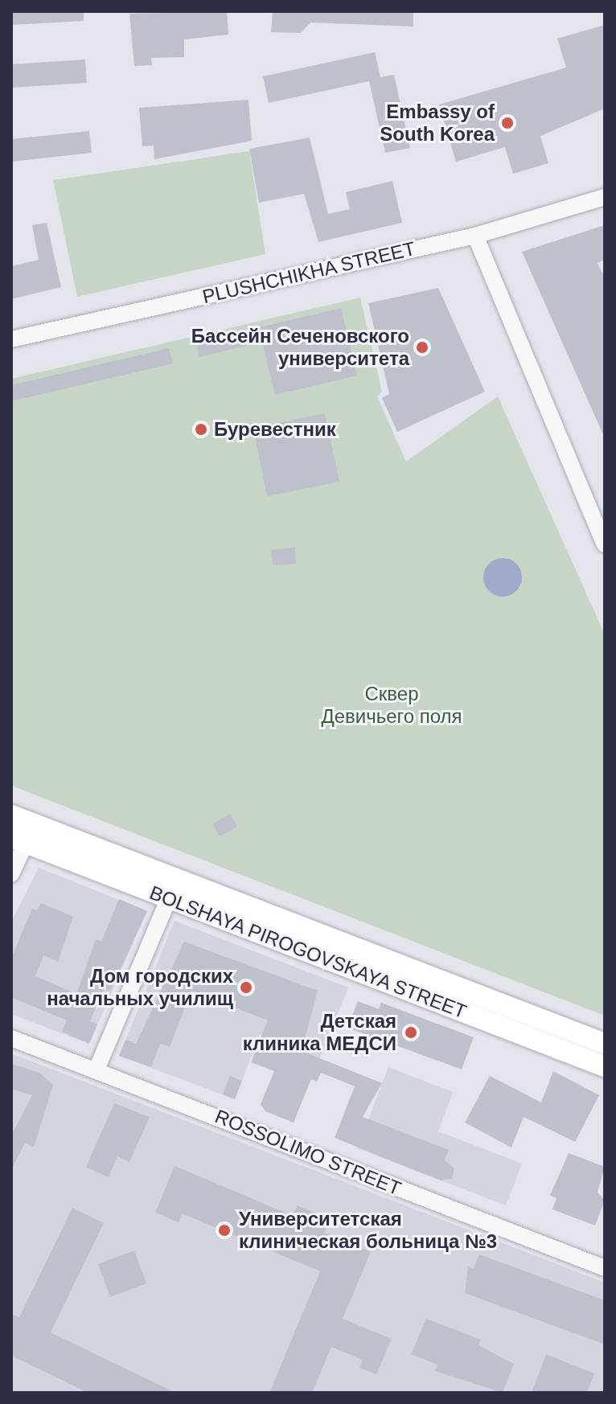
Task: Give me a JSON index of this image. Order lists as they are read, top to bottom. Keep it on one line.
{"streets":{"main road":["BOLSHAYA PIROGOVSKAYA STREET"],"street":["PLUSHCHIKHA STREET","ROSSOLIMO STREET"]},"parks":["Сквер Девичьего поля"],"places":["Embassy of South Korea","Бассейн Сеченовского университета","Буревестник","Дом городских начальных училищ","Детская клиника МЕДСИ","Университетская клиническая больница №3"]}
